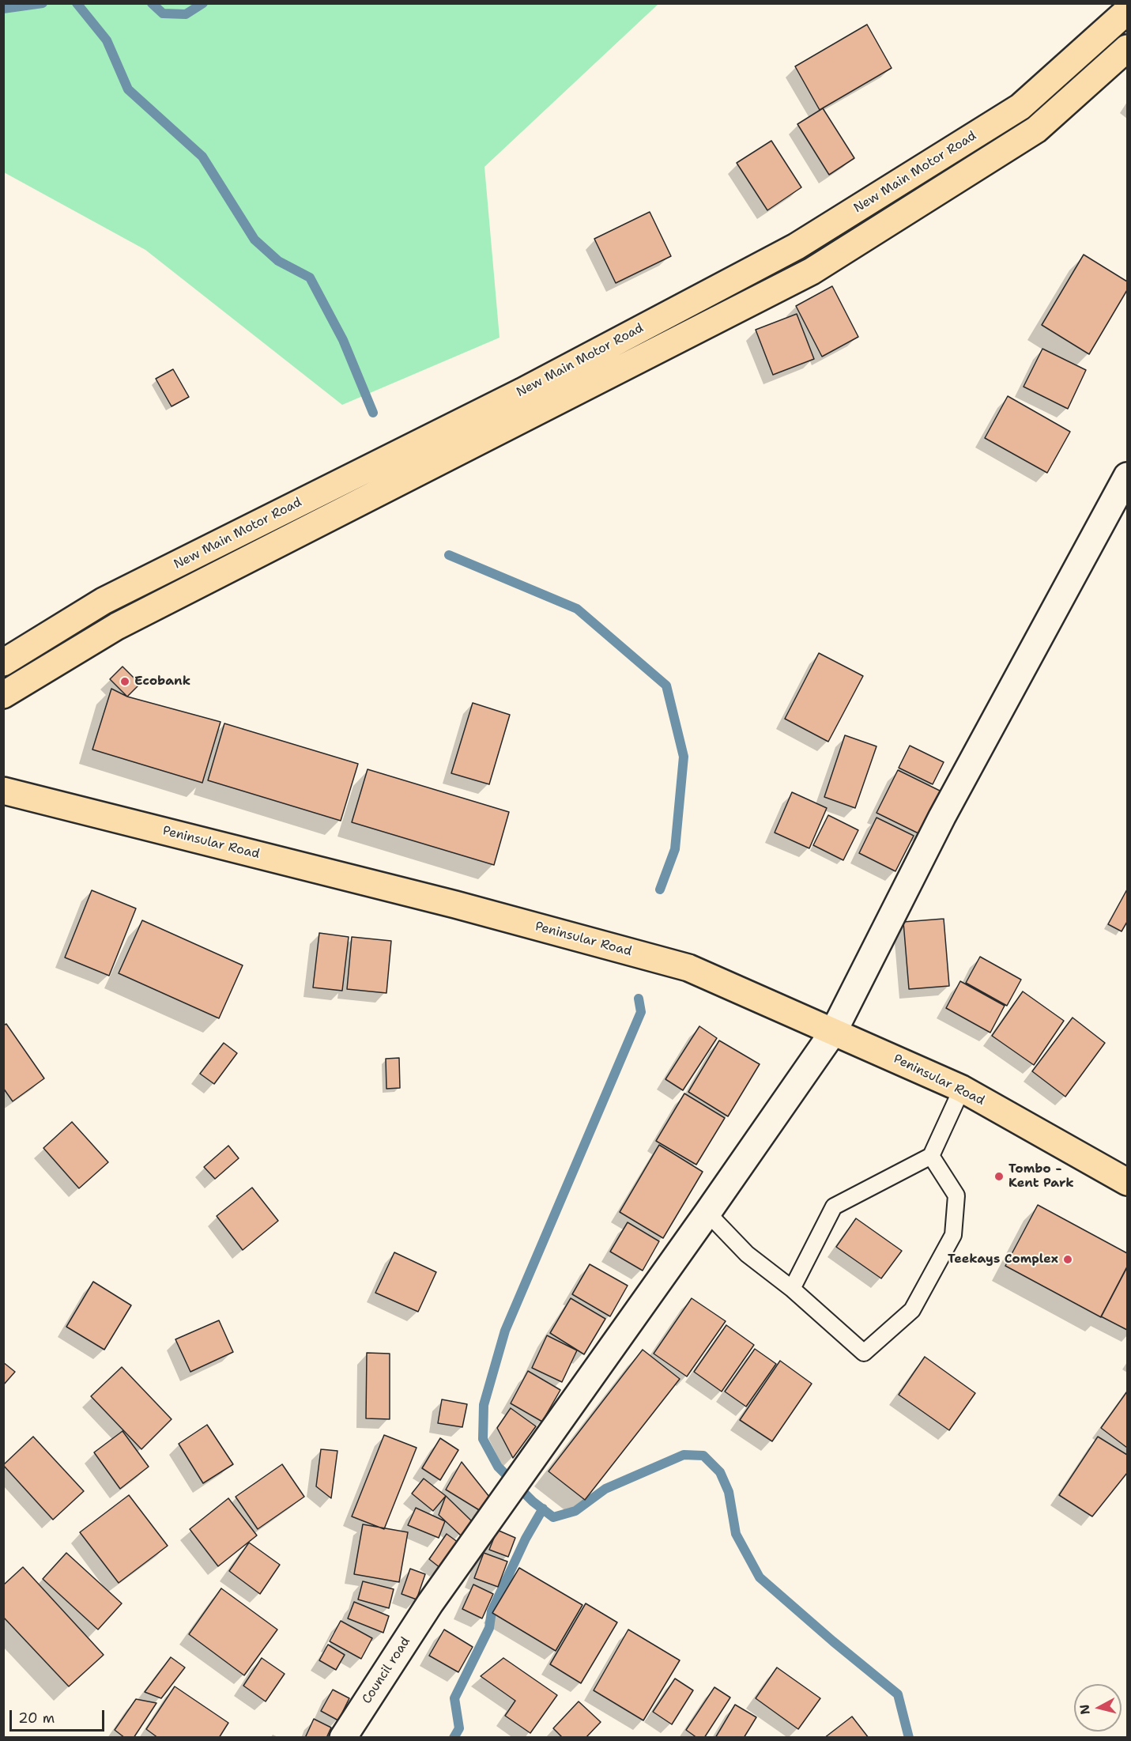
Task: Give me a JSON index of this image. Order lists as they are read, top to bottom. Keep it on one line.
{"streets":{"main road":["New Main Motor Road","Peninsular Road"],"street":["Council road"]},"crossings":[["Peninsular Road","Council road"]],"places":["Ecobank","Tombo - Kent Park","Teekays Complex"],"scale_bar":"20 m","north":"left"}
